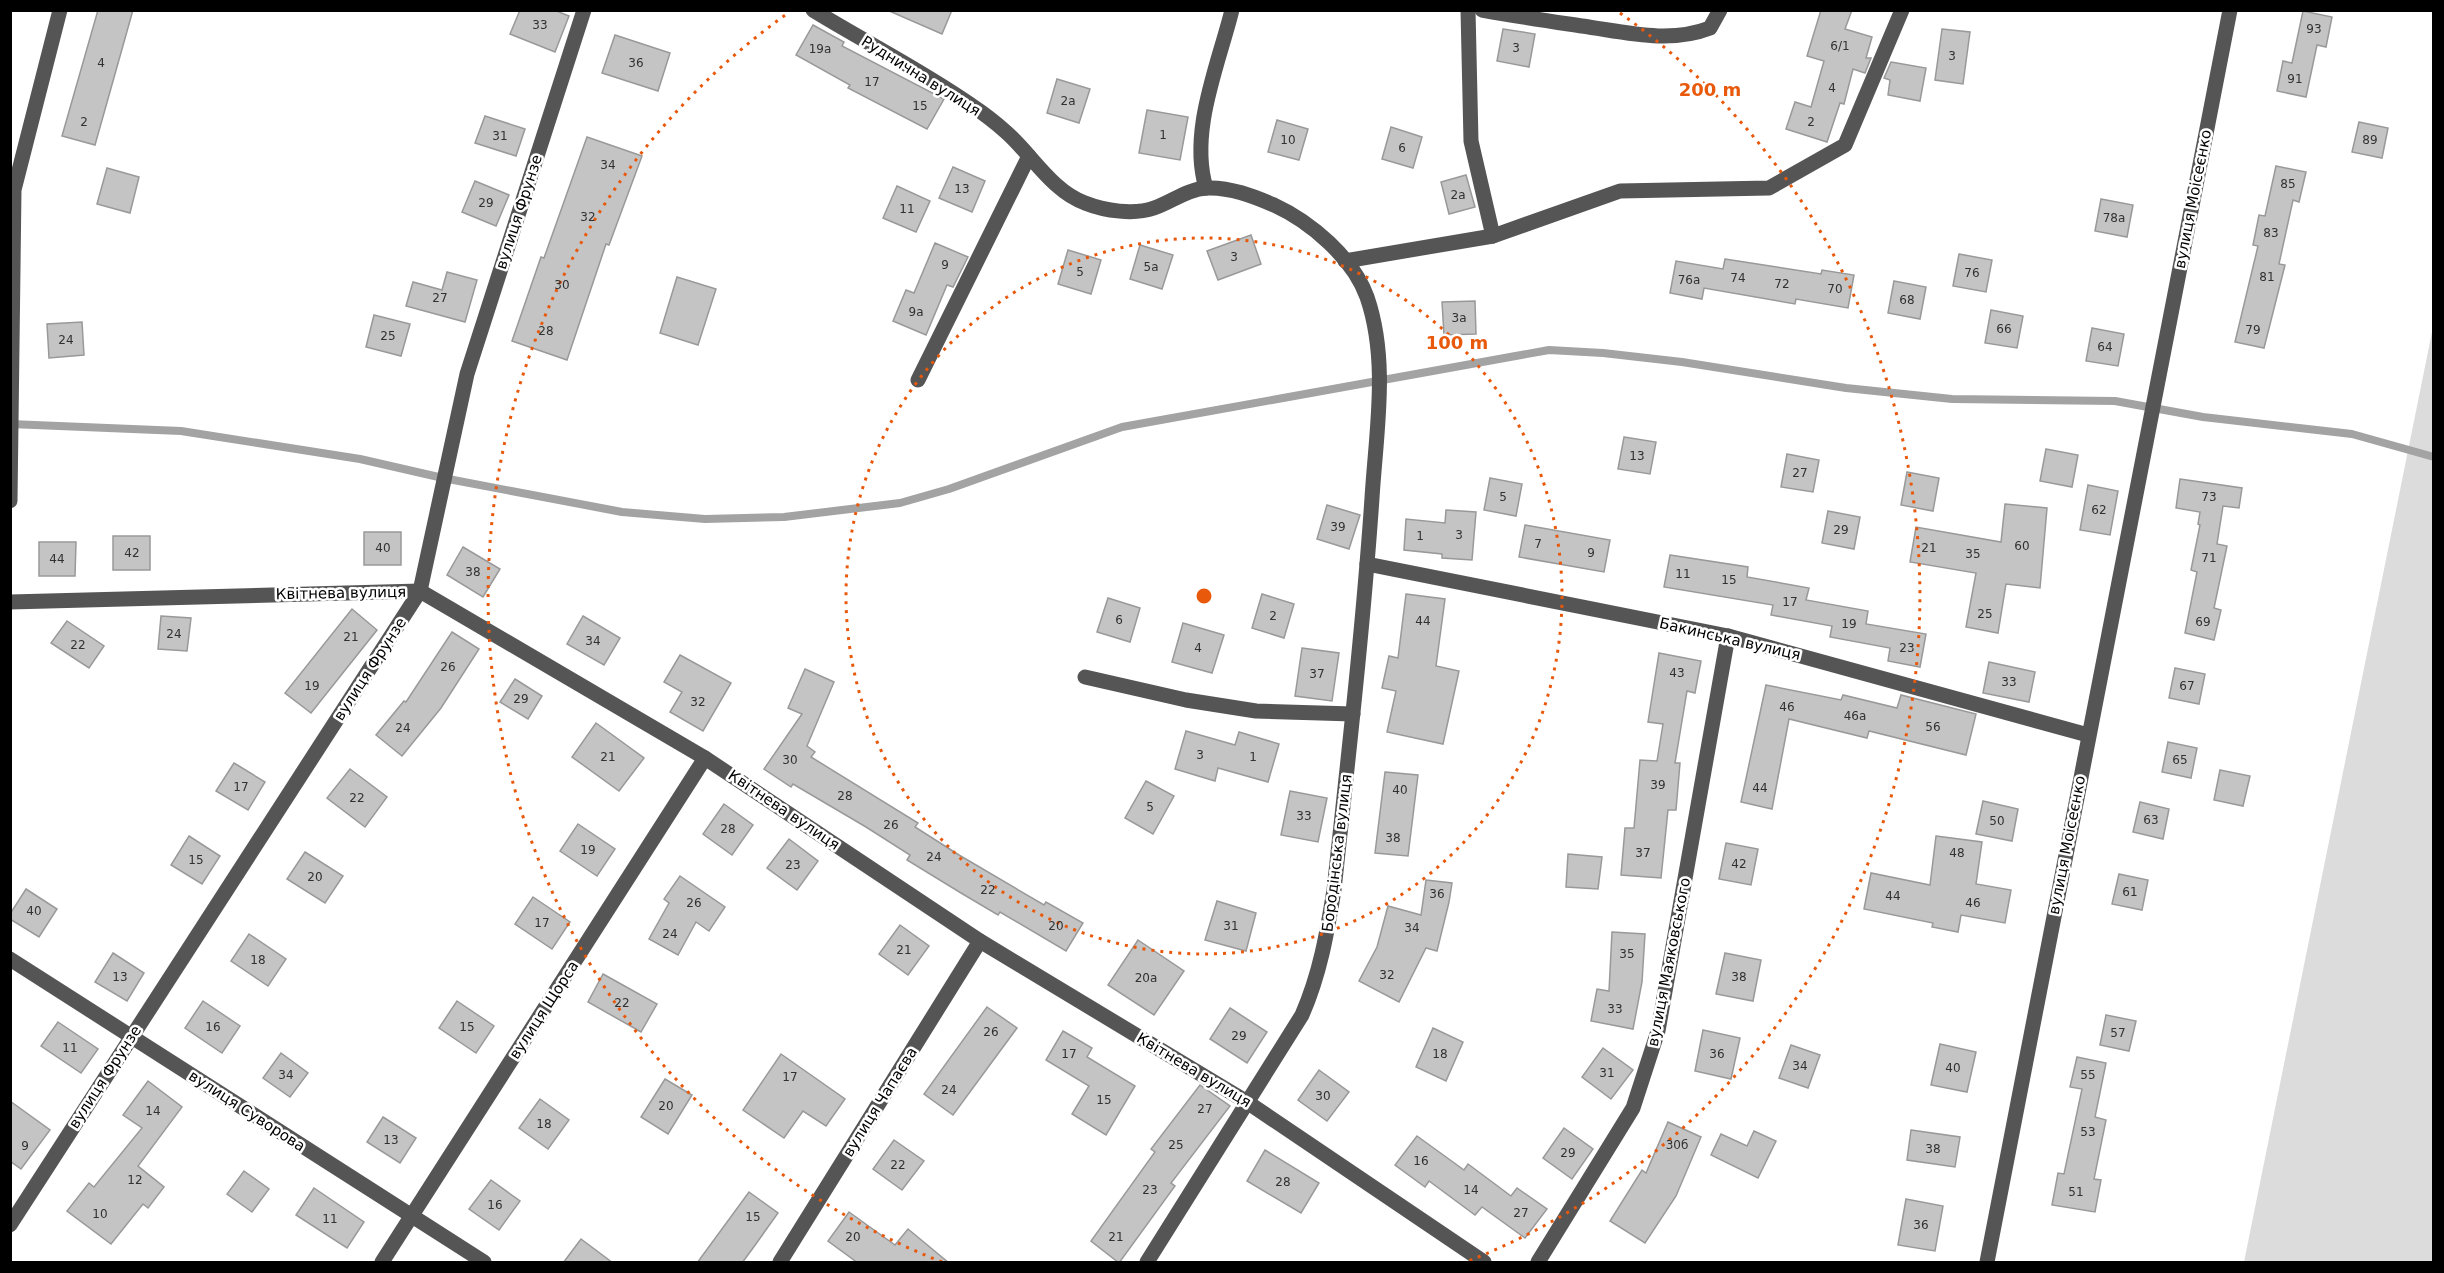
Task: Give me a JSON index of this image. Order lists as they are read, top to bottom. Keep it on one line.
{"streets":{"street":["Руднична вулиця","вулиця Моісеєнко","вулиця Фрунзе","Квітнева вулиця","Бакинська вулиця","Бородінська вулиця","вулиця Маяковського","вулиця Щорса","вулиця Чапаєва","вулиця Суворова"]},"crossings":[["Руднична вулиця","Бородінська вулиця"],["вулиця Моісеєнко","Бакинська вулиця"],["вулиця Фрунзе","Квітнева вулиця"],["вулиця Фрунзе","вулиця Суворова"],["Квітнева вулиця","Бородінська вулиця"],["Квітнева вулиця","вулиця Щорса"],["Квітнева вулиця","вулиця Чапаєва"],["Бакинська вулиця","Бородінська вулиця"],["Бакинська вулиця","вулиця Маяковського"],["вулиця Щорса","вулиця Суворова"]],"house_numbers":["33","93","6/1","3","19а","3","4","36","91","17","4","2а","15","2","2","1","31","10","89","6","34","85","13","2а","29","11","32","78а","83","3","9","5а","5","76","81","74","76а","72","30","70","27","68","9а","3а","66","79","28","25","24","64","13","27","5","73","62","39","29","3","1","7","60","40","21","42","9","35","71","44","38","11","15","17","25","2","6","44","69","19","24","21","34","22","4","23","26","43","37","33","19","67","29","32","46","46а","56","24","3","21","1","30","65","39","17","44","40","28","22","5","33","63","50","26","28","38","19","37","48","24","15","42","23","20","22","61","36","44","26","46","40","17","20","31","34","24","21","35","18","32","13","38","20а","22","33","16","15","26","57","29","11","17","18","36","34","40","31","34","55","17","24","30","15","20","27","14","18","53","13","25","30б","9","38","29","16","22","12","28","23","14","51","16","27","10","15","11","36","20","21"],"rings":["200 m","100 m"]}
